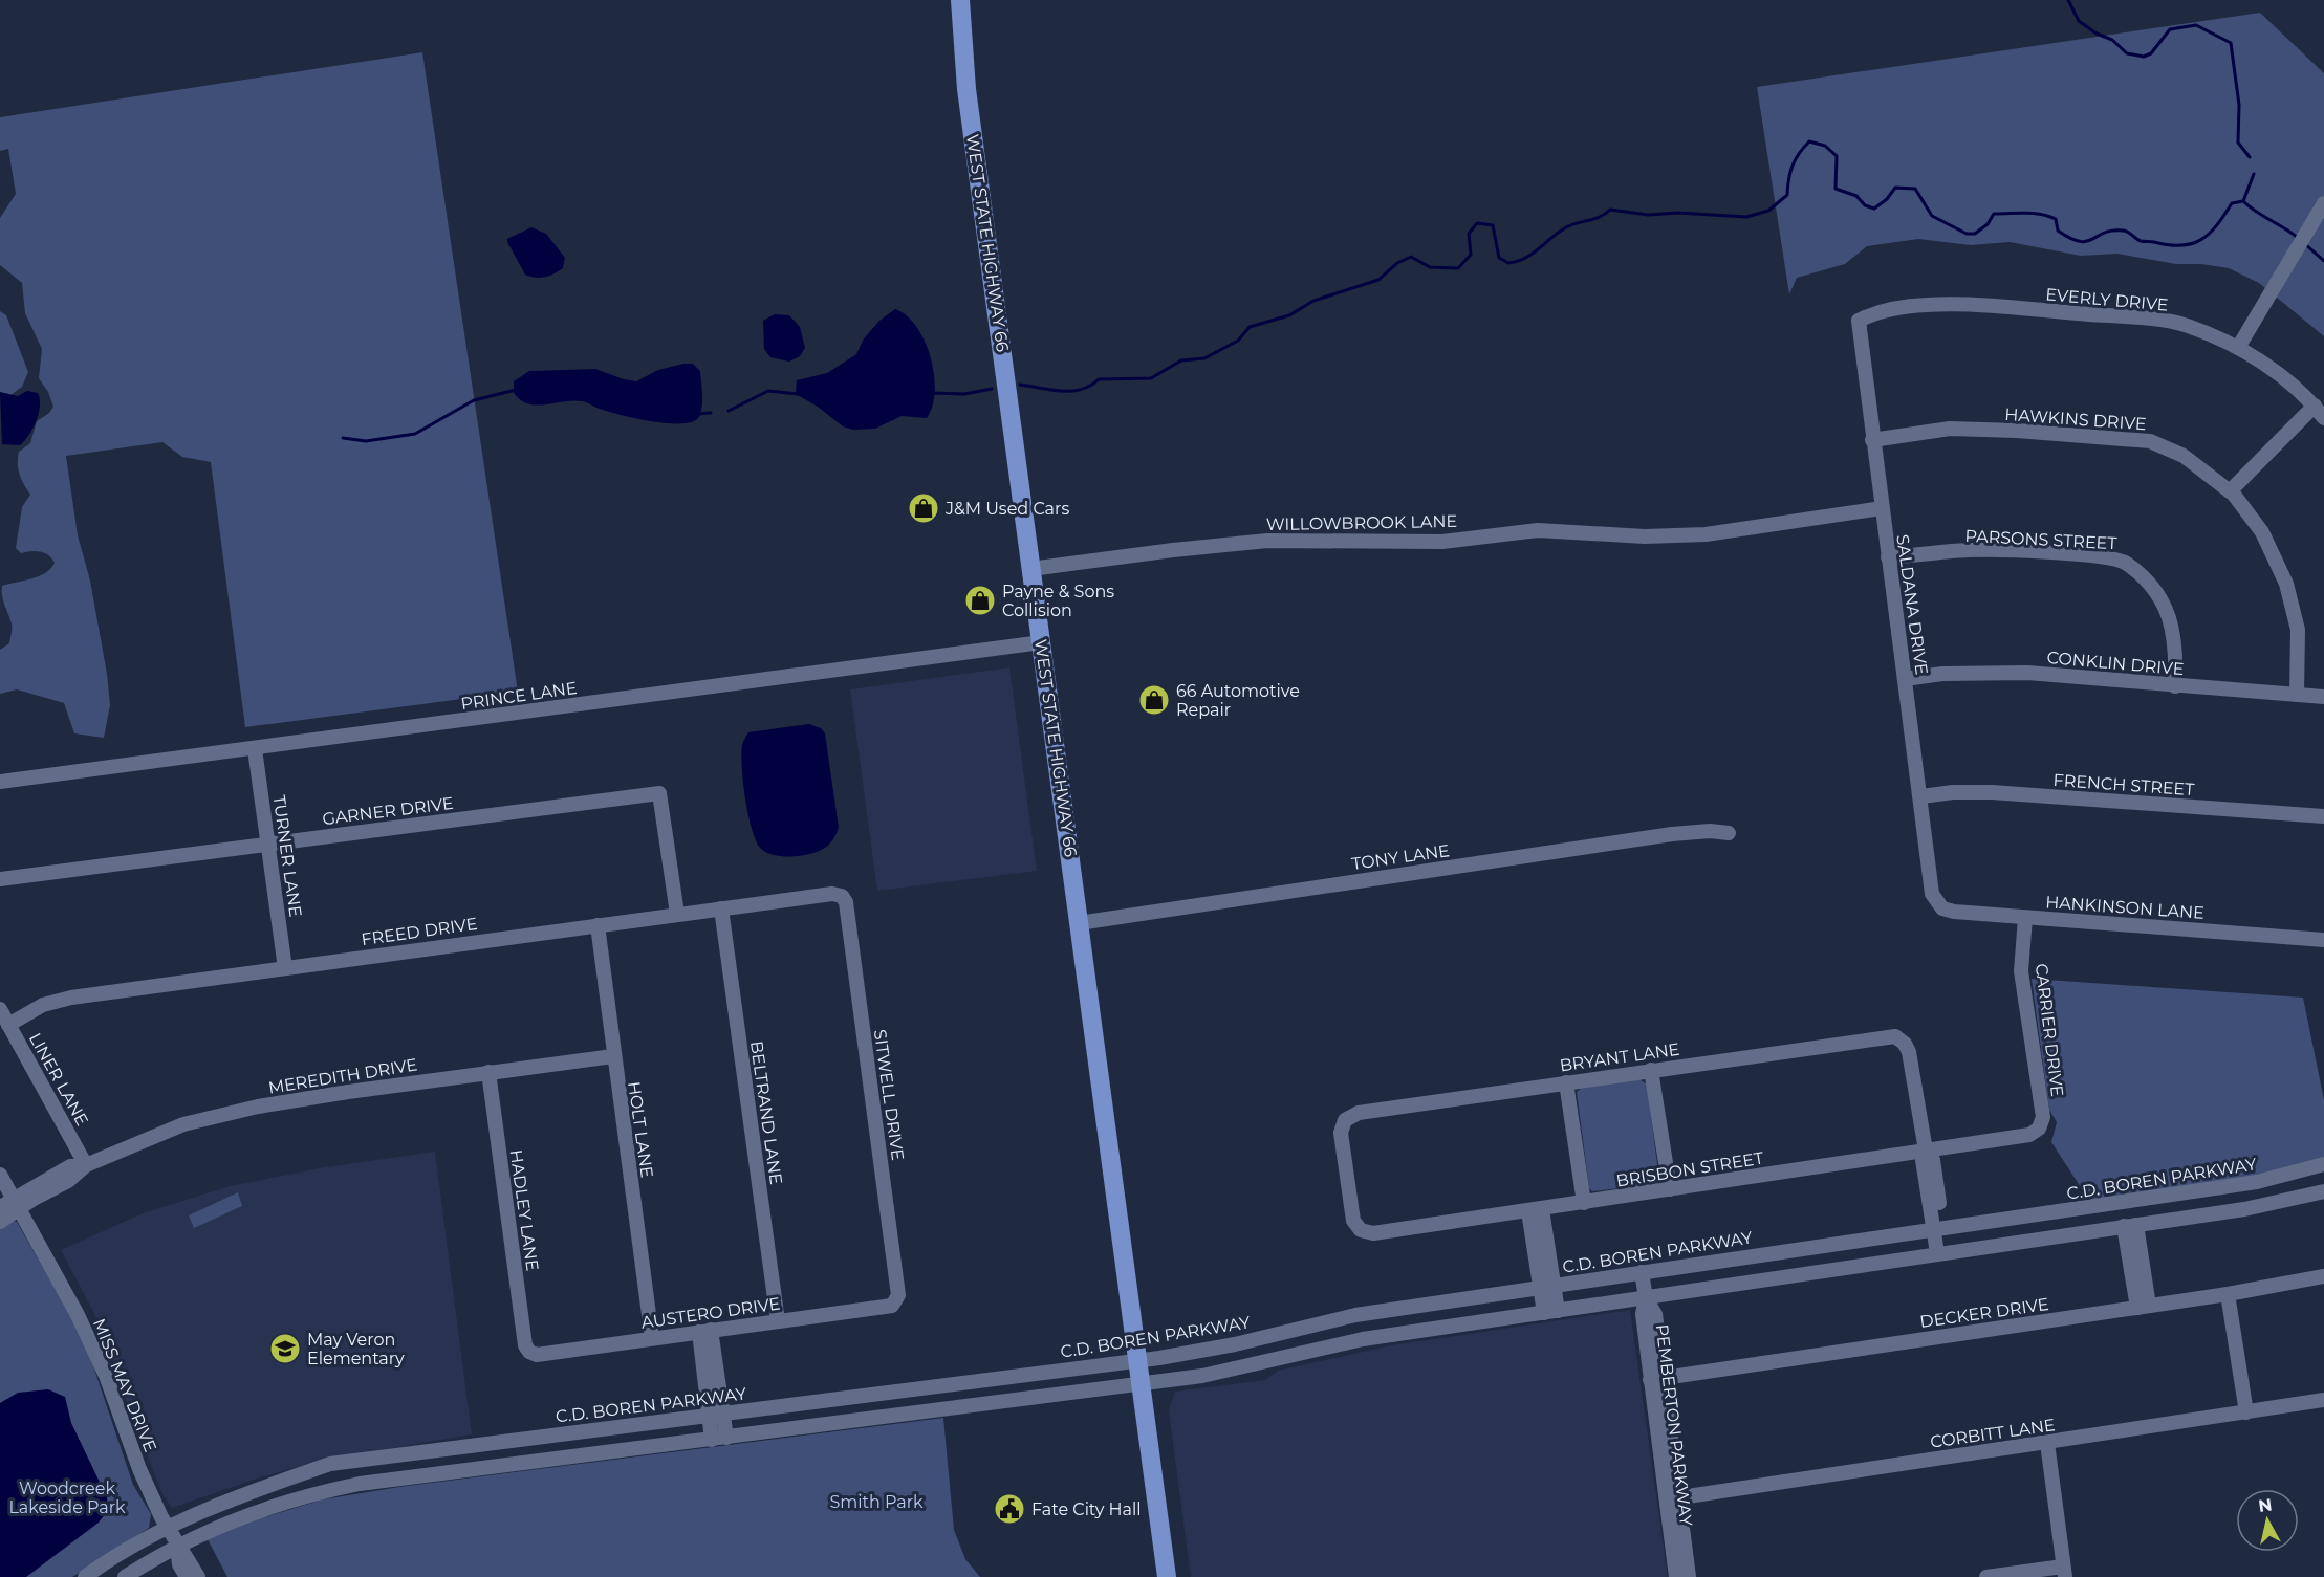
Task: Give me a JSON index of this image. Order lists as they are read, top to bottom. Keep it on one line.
{"streets":{"main road":["WEST STATE HIGHWAY 66"],"street":["EVERLY DRIVE","HAWKINS DRIVE","WILLOWBROOK LANE","PARSONS STREET","SALDANA DRIVE","CONKLIN DRIVE","PRINCE LANE","FRENCH STREET","GARNER DRIVE","TURNER LANE","TONY LANE","HANKINSON LANE","FREED DRIVE","CARRIER DRIVE","BRYANT LANE","MEREDITH DRIVE","LINER LANE","SITWELL DRIVE","BELTRAND LANE","HOLT LANE","BRISBON STREET","C.D. BOREN PARKWAY","HADLEY LANE","AUSTERO DRIVE","DECKER DRIVE","MISS MAY DRIVE","PEMBERTON PARKWAY","CORBITT LANE"]},"crossings":[["WEST STATE HIGHWAY 66","WILLOWBROOK LANE"],["WEST STATE HIGHWAY 66","PRINCE LANE"],["WEST STATE HIGHWAY 66","TONY LANE"],["WEST STATE HIGHWAY 66","C.D. BOREN PARKWAY"],["EVERLY DRIVE","SALDANA DRIVE"],["HAWKINS DRIVE","SALDANA DRIVE"],["HAWKINS DRIVE","CONKLIN DRIVE"],["WILLOWBROOK LANE","SALDANA DRIVE"],["PARSONS STREET","SALDANA DRIVE"],["PARSONS STREET","CONKLIN DRIVE"],["SALDANA DRIVE","CONKLIN DRIVE"],["SALDANA DRIVE","FRENCH STREET"],["SALDANA DRIVE","HANKINSON LANE"],["PRINCE LANE","TURNER LANE"],["GARNER DRIVE","TURNER LANE"],["GARNER DRIVE","FREED DRIVE"],["TURNER LANE","FREED DRIVE"],["HANKINSON LANE","CARRIER DRIVE"],["FREED DRIVE","LINER LANE"],["FREED DRIVE","SITWELL DRIVE"],["FREED DRIVE","BELTRAND LANE"],["FREED DRIVE","HOLT LANE"],["CARRIER DRIVE","BRISBON STREET"],["BRYANT LANE","BRISBON STREET"],["MEREDITH DRIVE","LINER LANE"],["MEREDITH DRIVE","HOLT LANE"],["MEREDITH DRIVE","HADLEY LANE"],["MEREDITH DRIVE","MISS MAY DRIVE"],["SITWELL DRIVE","AUSTERO DRIVE"],["BELTRAND LANE","AUSTERO DRIVE"],["HOLT LANE","AUSTERO DRIVE"],["C.D. BOREN PARKWAY","MISS MAY DRIVE"],["C.D. BOREN PARKWAY","PEMBERTON PARKWAY"],["HADLEY LANE","AUSTERO DRIVE"],["DECKER DRIVE","PEMBERTON PARKWAY"],["PEMBERTON PARKWAY","CORBITT LANE"]],"parks":["Woodcreek Lakeside Park","Smith Park"],"places":{"shop":["J&M Used Cars","Payne & Sons Collision","66 Automotive Repair"],"school or university":["May Veron Elementary"],"public building":["Fate City Hall"]},"north":"top"}
